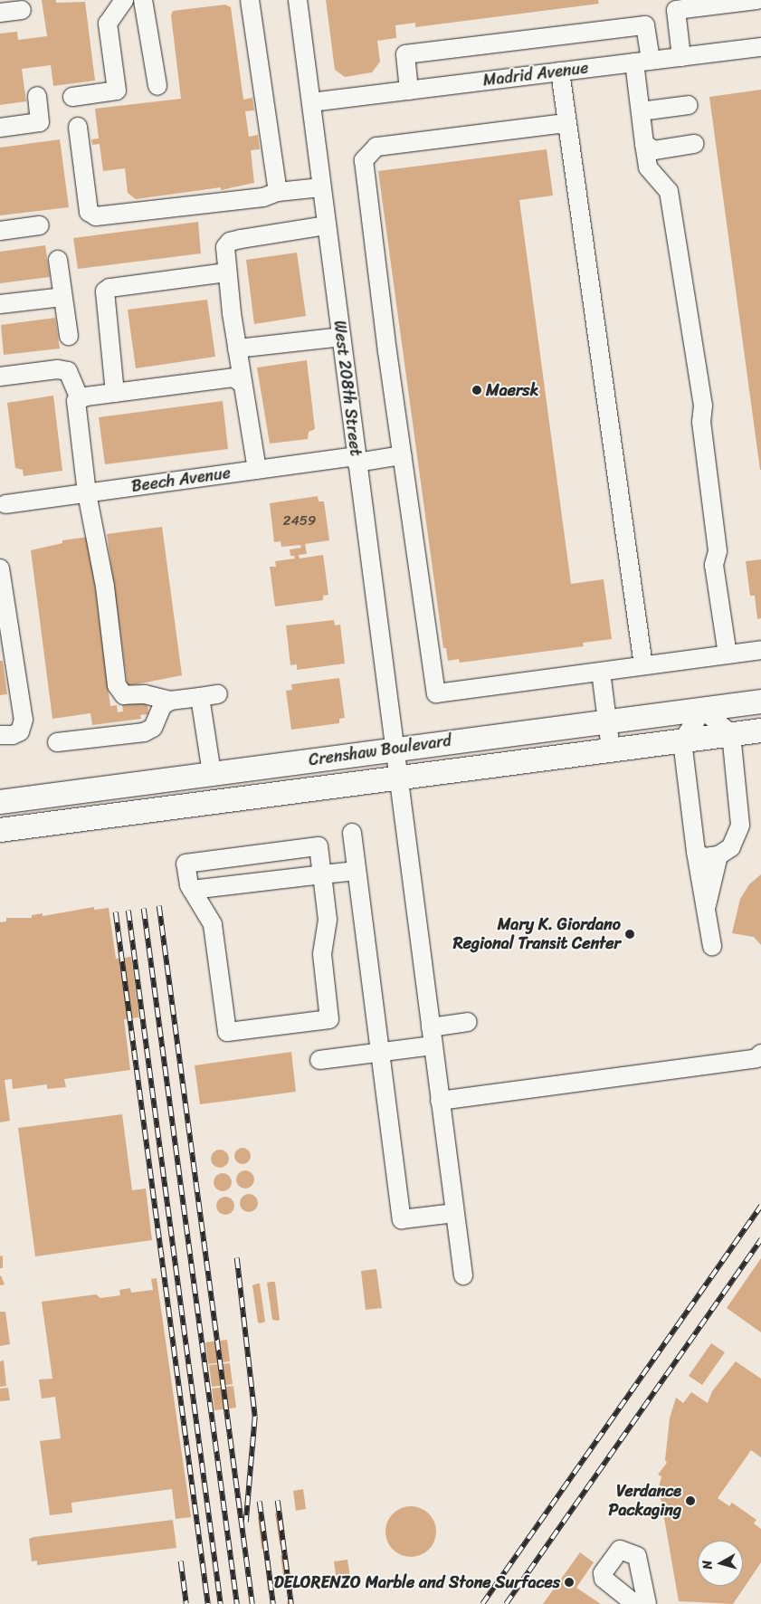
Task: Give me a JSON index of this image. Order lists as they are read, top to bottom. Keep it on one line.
{"streets":{"main road":["Crenshaw Boulevard"],"street":["Madrid Avenue","West 208th Street","Beech Avenue"]},"crossings":[["Madrid Avenue","West 208th Street"],["West 208th Street","Beech Avenue"],["West 208th Street","Crenshaw Boulevard"]],"places":["Maersk","Mary K. Giordano Regional Transit Center","Verdance Packaging","DELORENZO Marble and Stone Surfaces"],"house_numbers":["2459"],"north":"left"}
